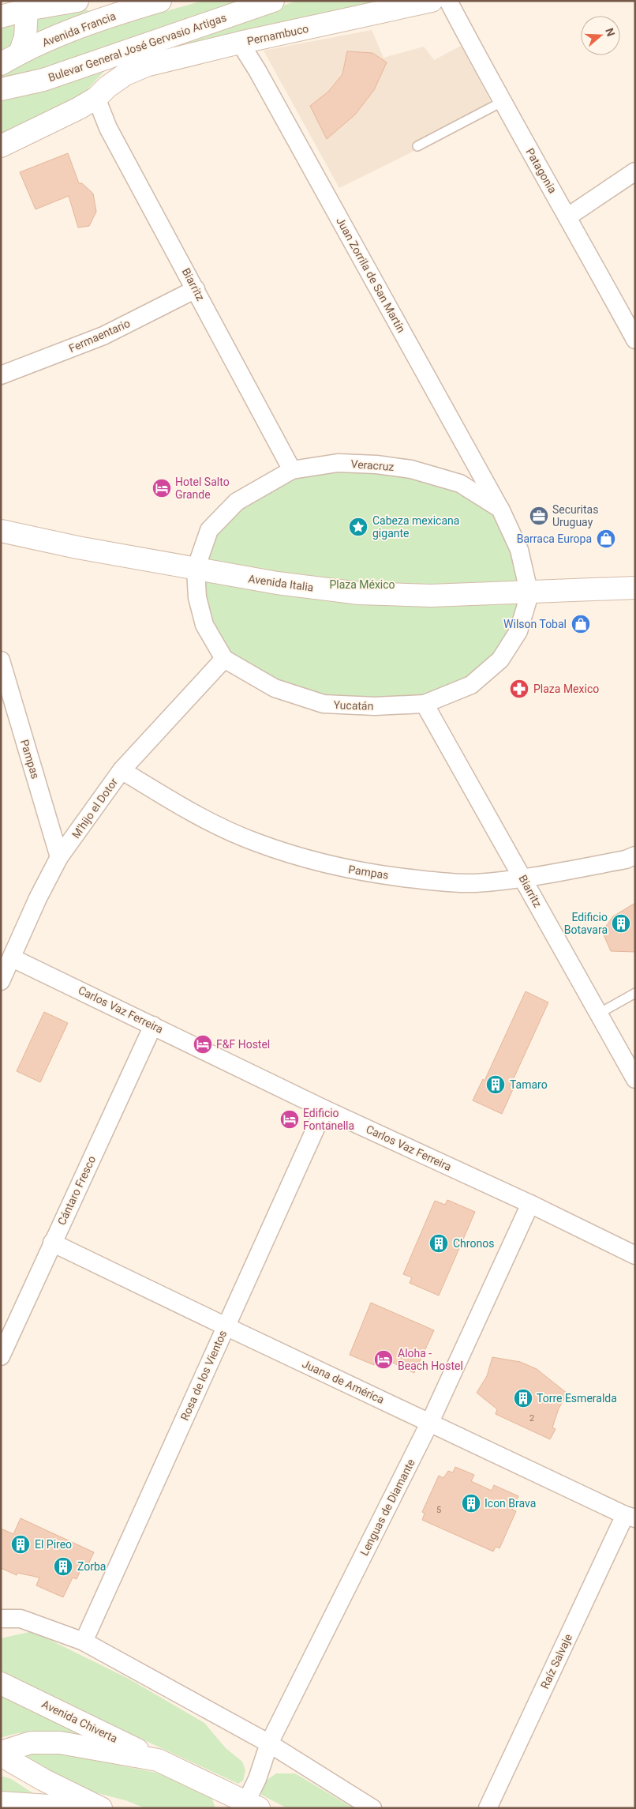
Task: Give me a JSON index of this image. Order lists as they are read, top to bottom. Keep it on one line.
{"streets":{"street":["Avenida Francia","Pernambuco","Bulevar General José Gervasio Artigas","Patagonia","Juan Zorrila de San Martín","Biarritz","Fermaentario","Veracruz","Avenida Italia","Yucatán","Pampas","M'hijo el Dotor","Carlos Vaz Ferreira","Cántaro Fresco","Rosa de los Vientos","Juana de América","Lenguas de Diamante","Raíz Salvaje","Avenida Chiverta"]},"crossings":[["Pernambuco","Juan Zorrila de San Martín"],["Pernambuco","Biarritz"],["Juan Zorrila de San Martín","Veracruz"],["Biarritz","Fermaentario"],["Biarritz","Veracruz"],["Biarritz","Yucatán"],["Biarritz","Pampas"],["Veracruz","Avenida Italia"],["Veracruz","Yucatán"],["Avenida Italia","Yucatán"],["Yucatán","M'hijo el Dotor"],["Pampas","M'hijo el Dotor"],["M'hijo el Dotor","Carlos Vaz Ferreira"],["Carlos Vaz Ferreira","Cántaro Fresco"],["Carlos Vaz Ferreira","Rosa de los Vientos"],["Carlos Vaz Ferreira","Lenguas de Diamante"],["Cántaro Fresco","Juana de América"],["Rosa de los Vientos","Juana de América"],["Juana de América","Lenguas de Diamante"],["Juana de América","Raíz Salvaje"]],"parks":["Plaza México"],"places":{"hotel":["Hotel Salto Grande","F&F Hostel","Edificio Fontanella","Aloha - Beach Hostel"],"office":["Securitas Uruguay"],"place":["Cabeza mexicana gigante"],"shop":["Barraca Europa","Wilson Tobal"],"pharmacy":["Plaza Mexico"],"building":["Edificio Botavara","Tamaro","Chronos","Torre Esmeralda","Icon Brava","El Pireo","Zorba"]},"house_numbers":["2","5"],"north":"right"}
